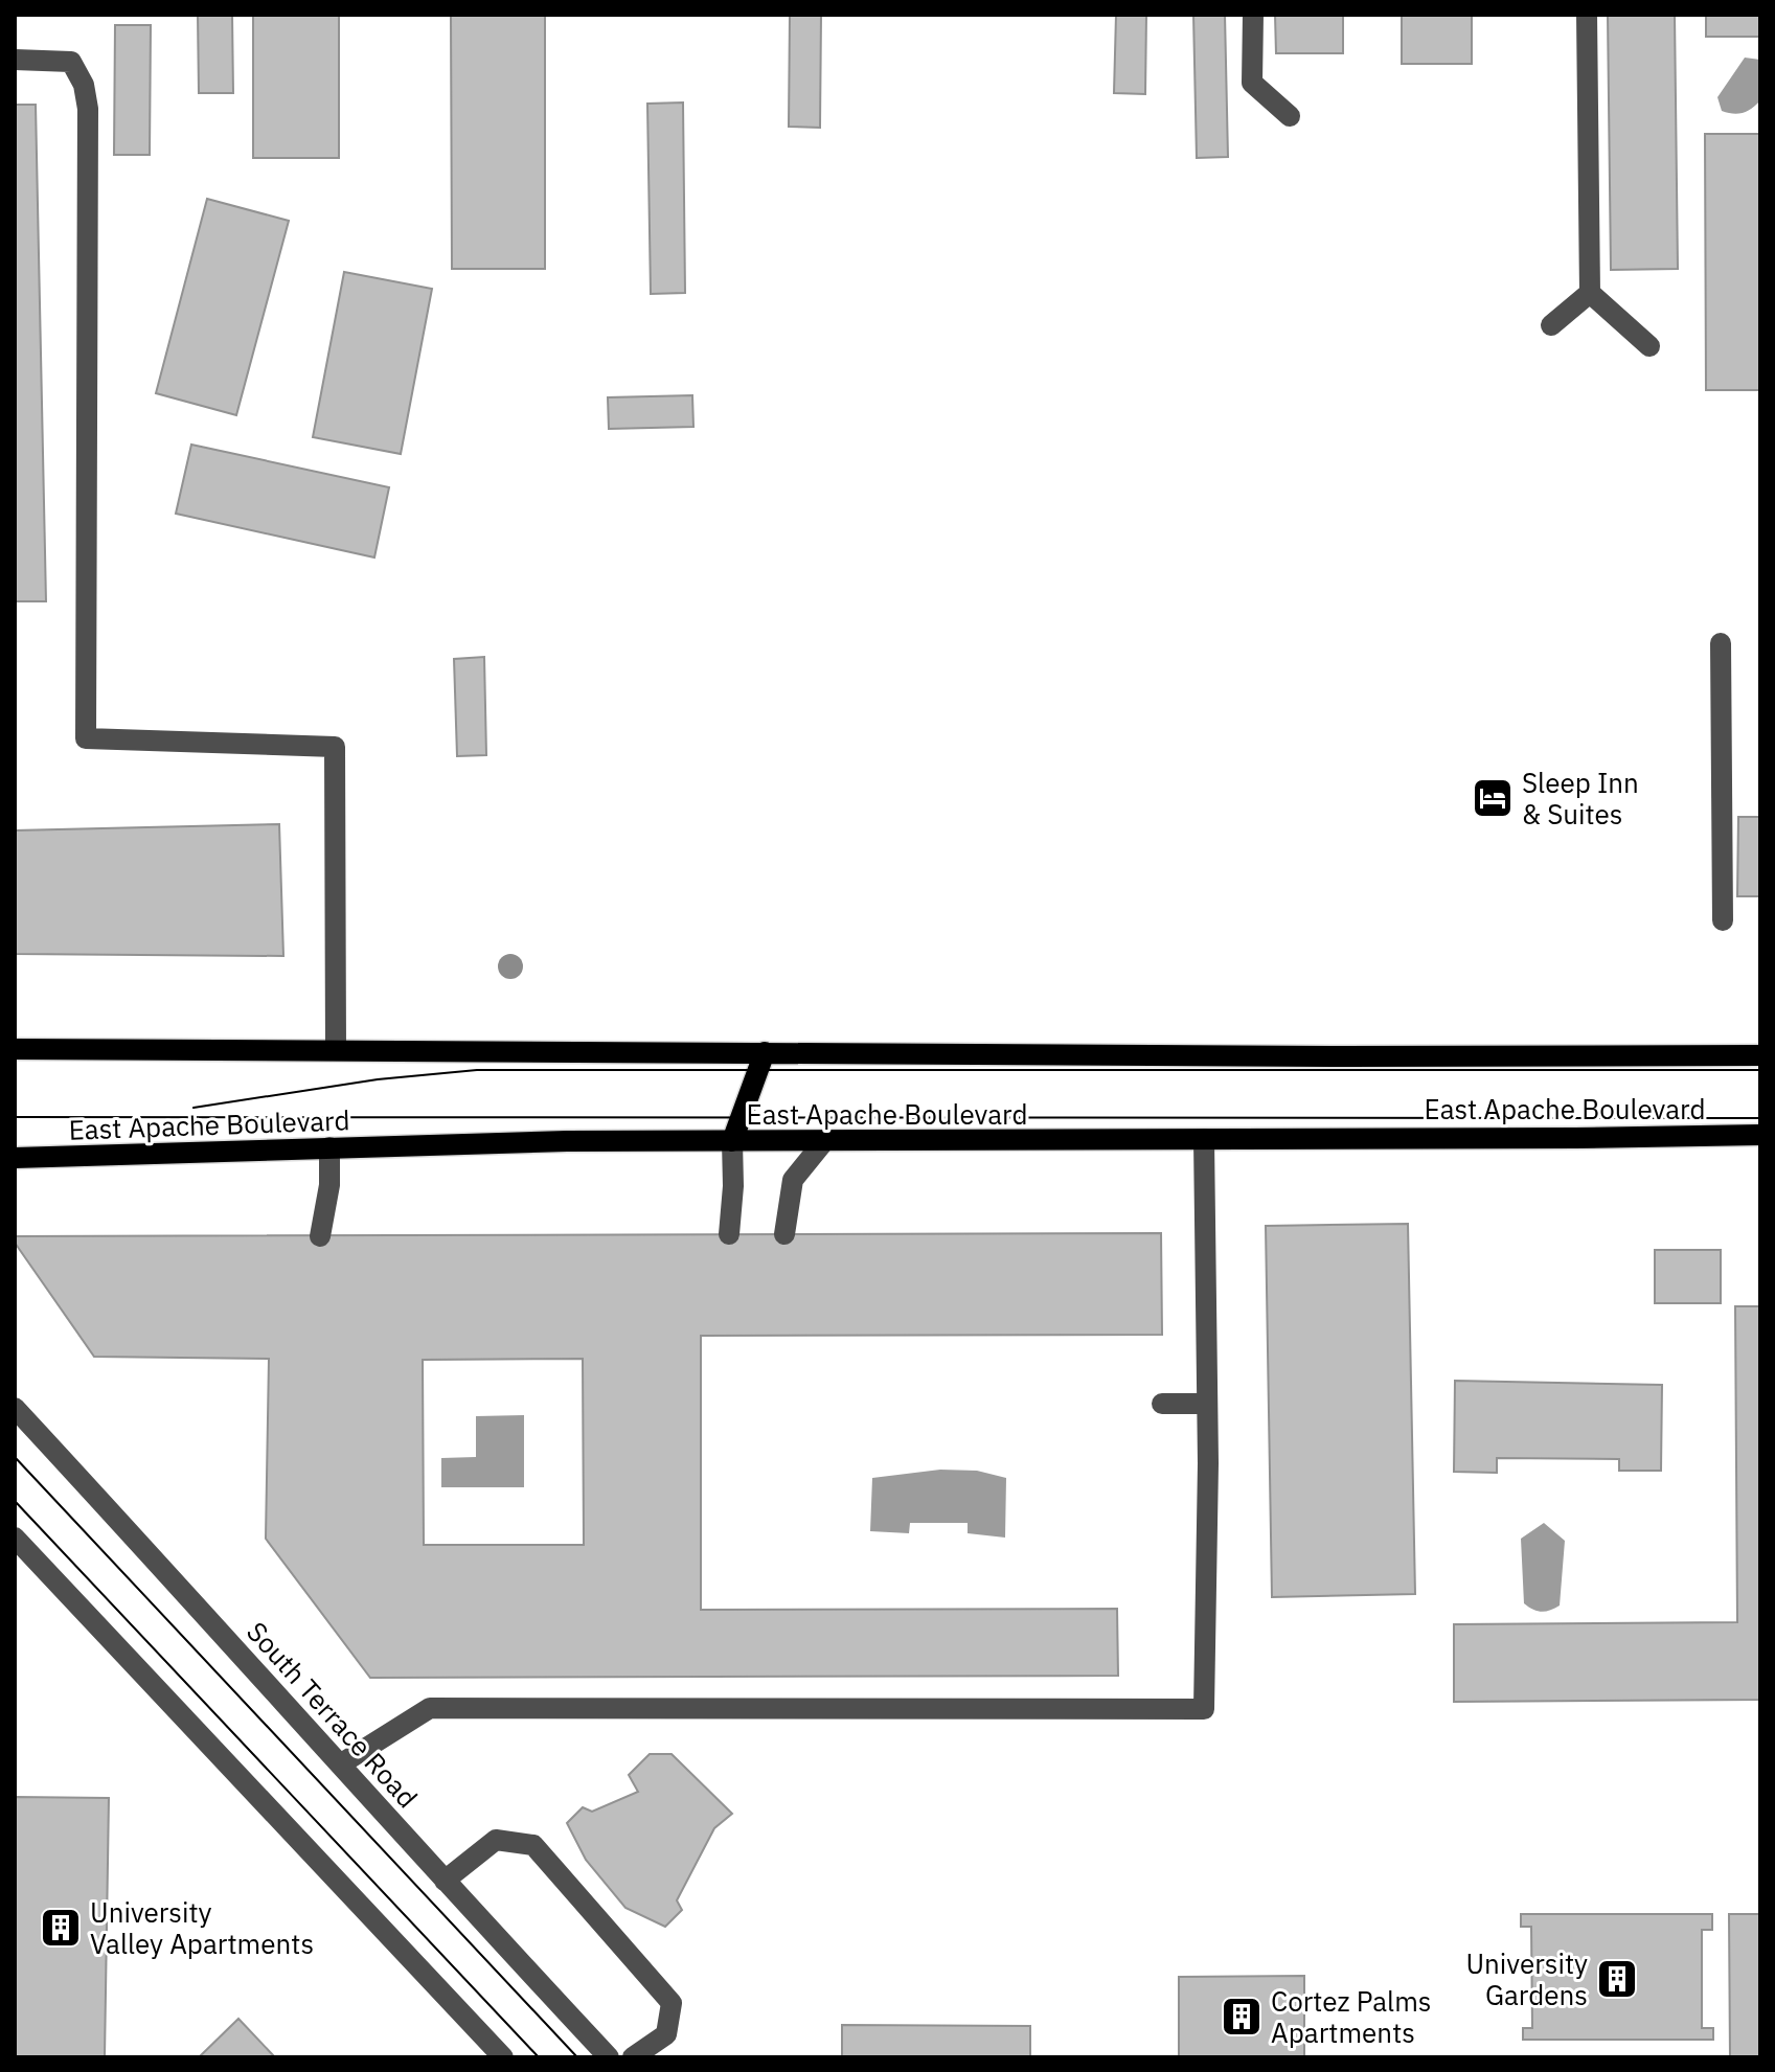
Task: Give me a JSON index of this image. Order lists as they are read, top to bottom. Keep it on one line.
{"streets":{"main road":["East Apache Boulevard"],"street":["South Terrace Road"]},"places":{"hotel":["Sleep Inn & Suites"],"building":["University Valley Apartments","University Gardens","Cortez Palms Apartments"]}}
